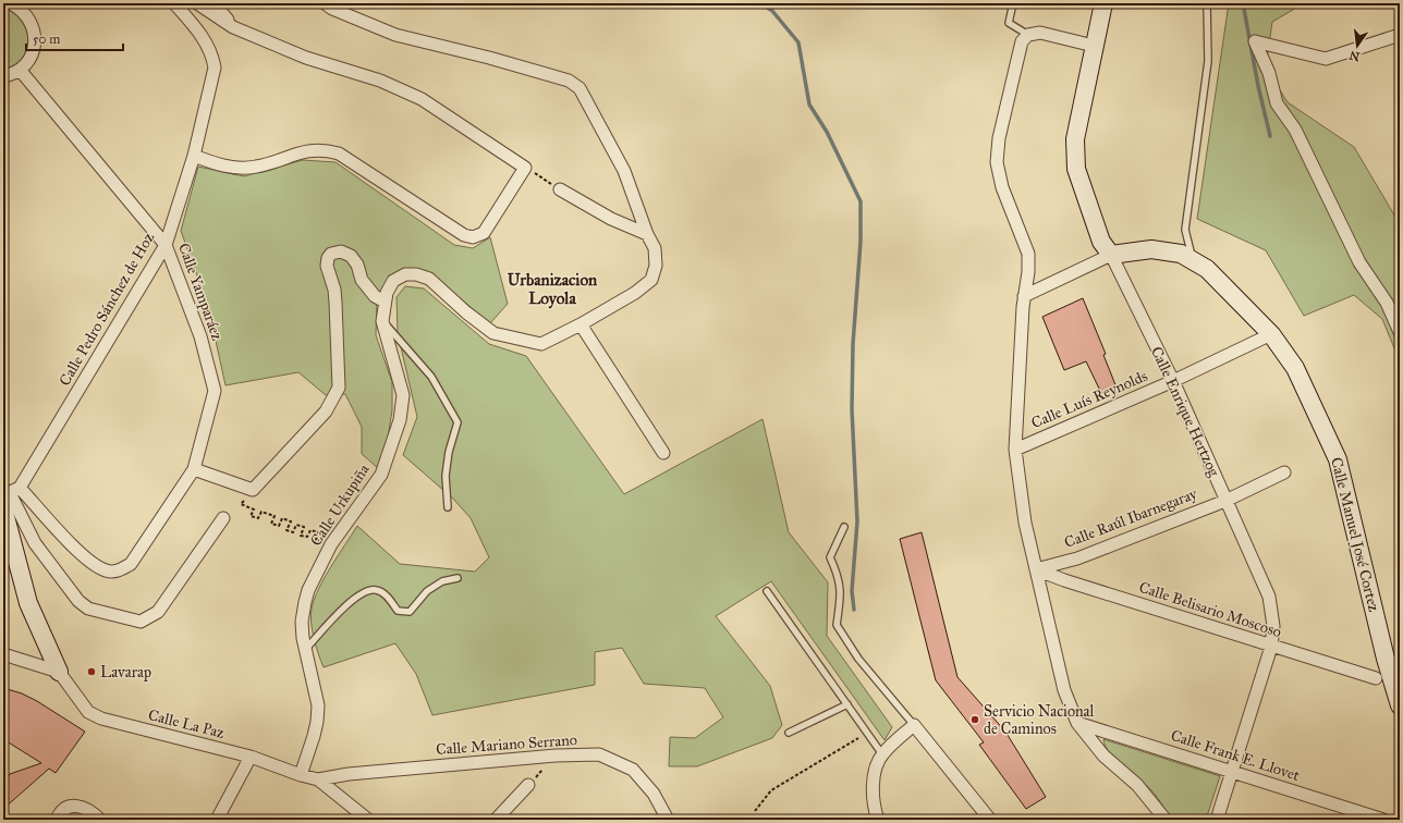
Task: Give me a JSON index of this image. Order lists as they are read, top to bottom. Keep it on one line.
{"streets":{"street":["Calle Yamparáez","Calle Pedro Sánchez de Hoz","Calle Luís Reynolds","Calle Enrique Hertzog","Calle Urkupiña","Calle Raúl Ibarnegaray","Calle Manuel José Cortez","Calle Belisario Moscoso","Calle La Paz","Calle Mariano Serrano","Calle Frank E. Llovet"]},"crossings":[["Calle Yamparáez","Calle Pedro Sánchez de Hoz"],["Calle Luís Reynolds","Calle Enrique Hertzog"],["Calle Luís Reynolds","Calle Manuel José Cortez"],["Calle Enrique Hertzog","Calle Raúl Ibarnegaray"],["Calle Enrique Hertzog","Calle Manuel José Cortez"],["Calle Enrique Hertzog","Calle Belisario Moscoso"],["Calle Enrique Hertzog","Calle Frank E. Llovet"],["Calle Urkupiña","Calle La Paz"],["Calle Raúl Ibarnegaray","Calle Belisario Moscoso"],["Calle La Paz","Calle Mariano Serrano"]],"districts":["Urbanizacion Loyola"],"places":["Lavarap","Servicio Nacional de Caminos"],"scale_bar":"50 m","north":"bottom"}
